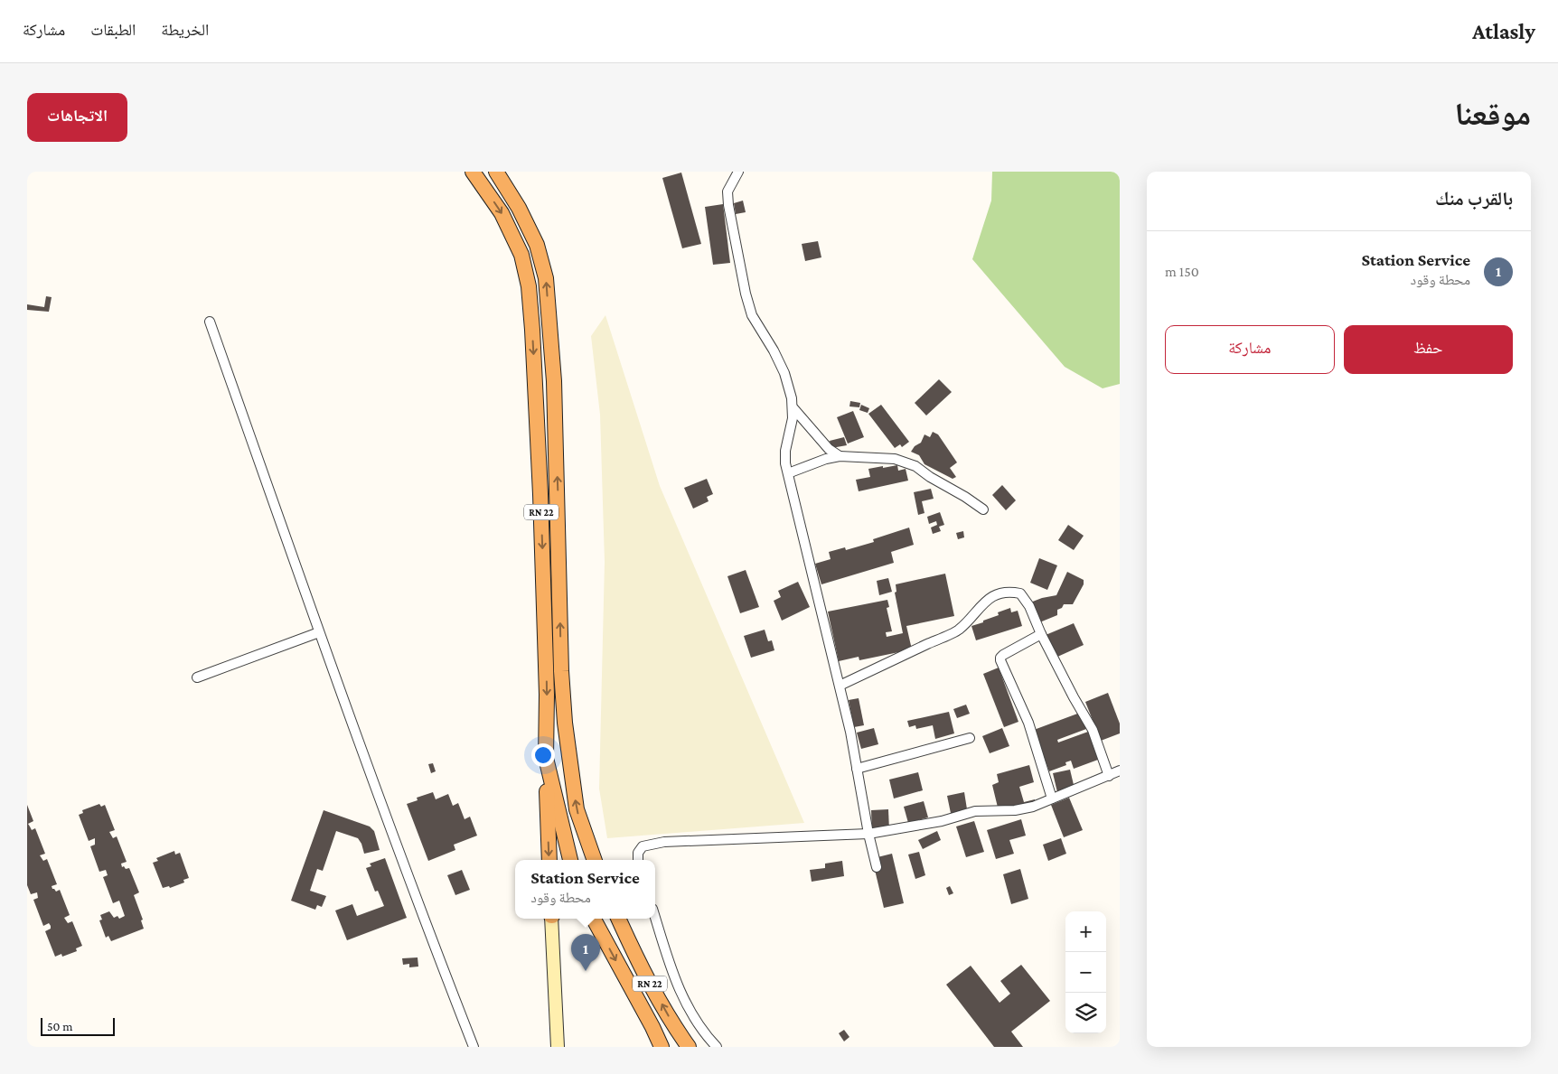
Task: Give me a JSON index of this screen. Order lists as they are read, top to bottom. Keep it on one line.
{"streets":{"highway":["RN 22"]},"scale_bar":"50 m","page":{"header":"Atlasly","nav":["الخريطة","الطبقات","مشاركة"],"title":"موقعنا","buttons":["الاتجاهات",["حفظ","مشاركة"]],"heading":"بالقرب منك","list":[{"mark":"1","name":"Station Service","note":"محطة وقود","value":"150 m"}],"popup":["Station Service","محطة وقود"],"map_buttons":["+","−"],"pins":"1","scale":"50 m"}}
